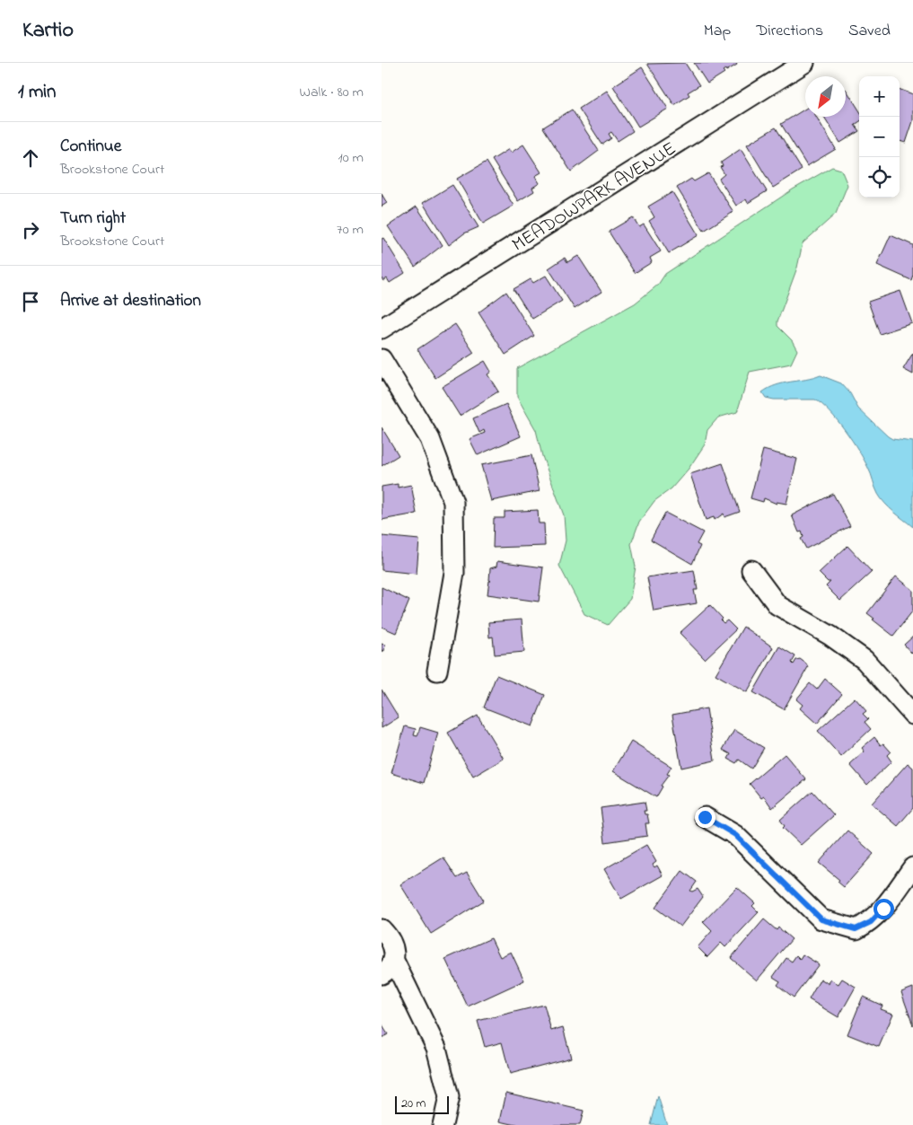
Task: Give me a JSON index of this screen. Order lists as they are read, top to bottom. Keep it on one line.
{"streets":{"street":["MEADOWPARK AVENUE"]},"scale_bar":"20 m","north":"bottom left","page":{"header":"Kartio","nav":["Map","Directions","Saved"],"heading":["1 min","Walk · 80 m"],"map_buttons":["+","−"],"list":[["Continue","Brookstone Court","10 m"],["Turn right","Brookstone Court","70 m"],"Arrive at destination"],"scale":"20 m"}}
